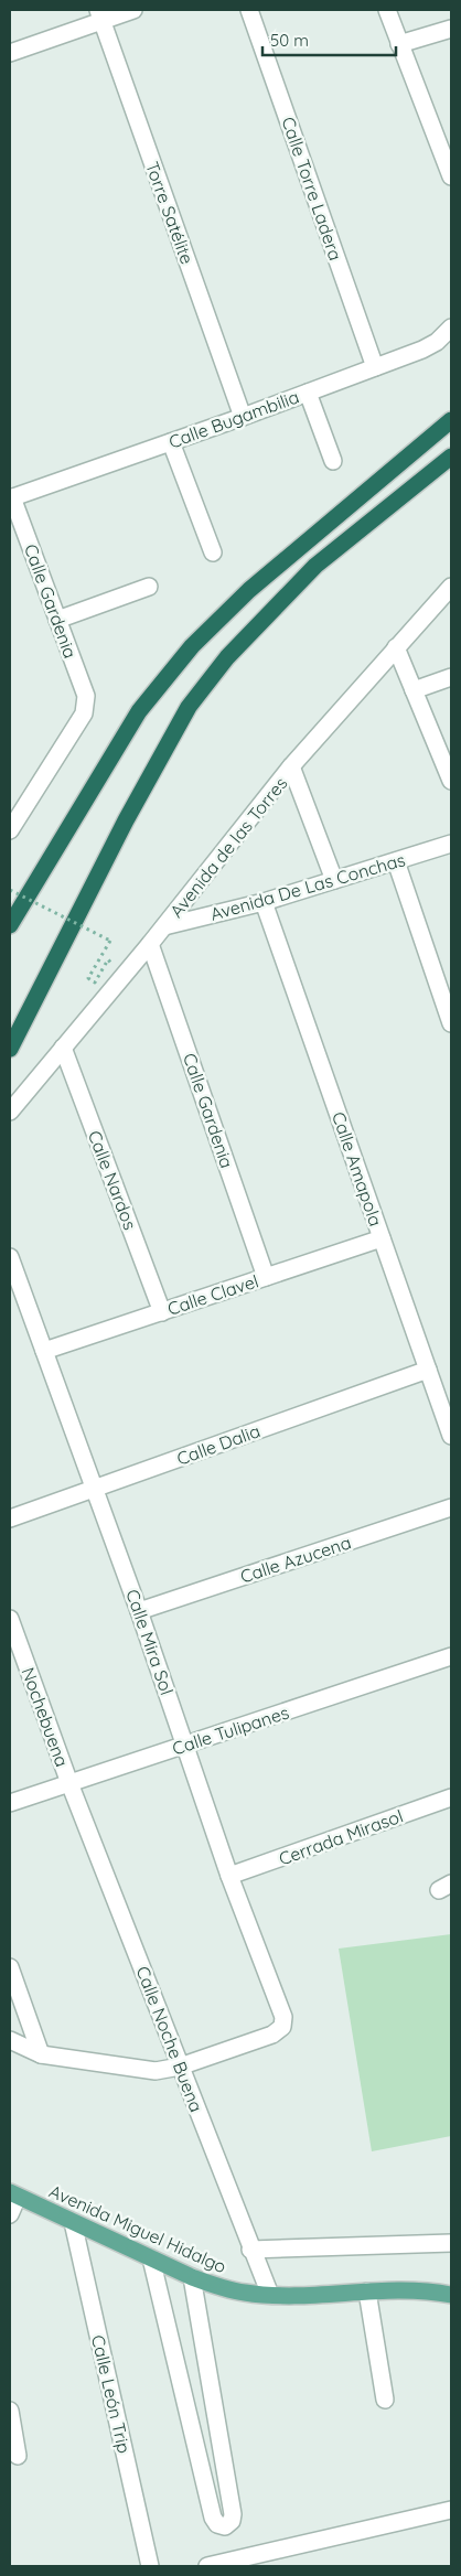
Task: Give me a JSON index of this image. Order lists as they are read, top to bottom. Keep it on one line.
{"streets":{"main road":["Avenida Miguel Hidalgo"],"street":["Calle Torre Ladera","Torre Satélite","Calle Bugambilia","Calle Gardenia","Avenida de las Torres","Avenida De Las Conchas","Calle Amapola","Calle Nardos","Calle Clavel","Calle Dalia","Calle Azucena","Calle Mira Sol","Nochebuena","Calle Tulipanes","Cerrada Mirasol","Calle Noche Buena","Calle León Trip"]},"crossings":[["Calle Torre Ladera","Calle Bugambilia"],["Torre Satélite","Calle Bugambilia"],["Calle Bugambilia","Calle Gardenia"],["Calle Gardenia","Avenida de las Torres"],["Calle Gardenia","Calle Clavel"],["Avenida de las Torres","Avenida De Las Conchas"],["Avenida de las Torres","Calle Nardos"],["Avenida De Las Conchas","Calle Amapola"],["Calle Amapola","Calle Clavel"],["Calle Amapola","Calle Dalia"],["Calle Nardos","Calle Clavel"],["Calle Clavel","Calle Mira Sol"],["Calle Dalia","Calle Mira Sol"],["Calle Azucena","Calle Mira Sol"],["Calle Mira Sol","Calle Tulipanes"],["Calle Mira Sol","Cerrada Mirasol"],["Calle Mira Sol","Calle Noche Buena"],["Nochebuena","Calle Tulipanes"],["Nochebuena","Calle Noche Buena"],["Calle Tulipanes","Calle Noche Buena"],["Calle Noche Buena","Avenida Miguel Hidalgo"],["Avenida Miguel Hidalgo","Calle León Trip"]],"scale_bar":"50 m"}
